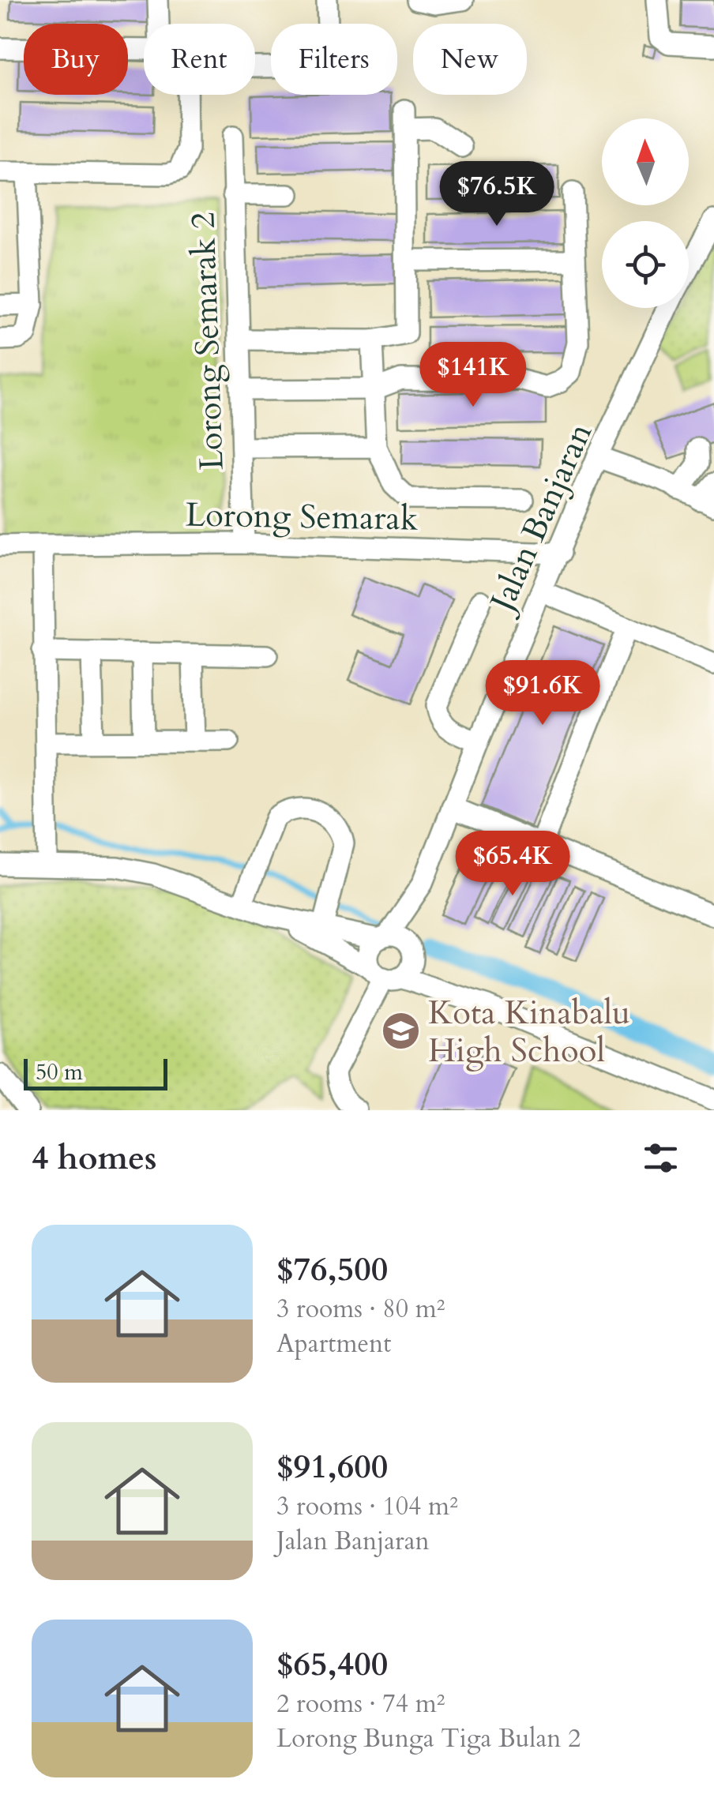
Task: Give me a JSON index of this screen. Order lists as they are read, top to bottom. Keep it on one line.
{"streets":{"street":["Lorong Semarak 2","Lorong Semarak","Jalan Banjaran"]},"crossings":[["Lorong Semarak 2","Lorong Semarak"],["Lorong Semarak","Jalan Banjaran"]],"places":{"school or university":["Kota Kinabalu High School"]},"scale_bar":"50 m","north":"top","page":{"chip":["Buy","Rent","Filters","New"],"price":["$76.5K","$141K","$91.6K","$65.4K"],"scale":"50 m","heading":"4 homes","list":[{"name":"$76,500","note":"3 rooms · 80 m² · Apartment"},{"name":"$91,600","note":"3 rooms · 104 m² · Jalan Banjaran"},{"name":"$65,400","note":"2 rooms · 74 m² · Lorong Bunga Tiga Bulan 2"}]}}
